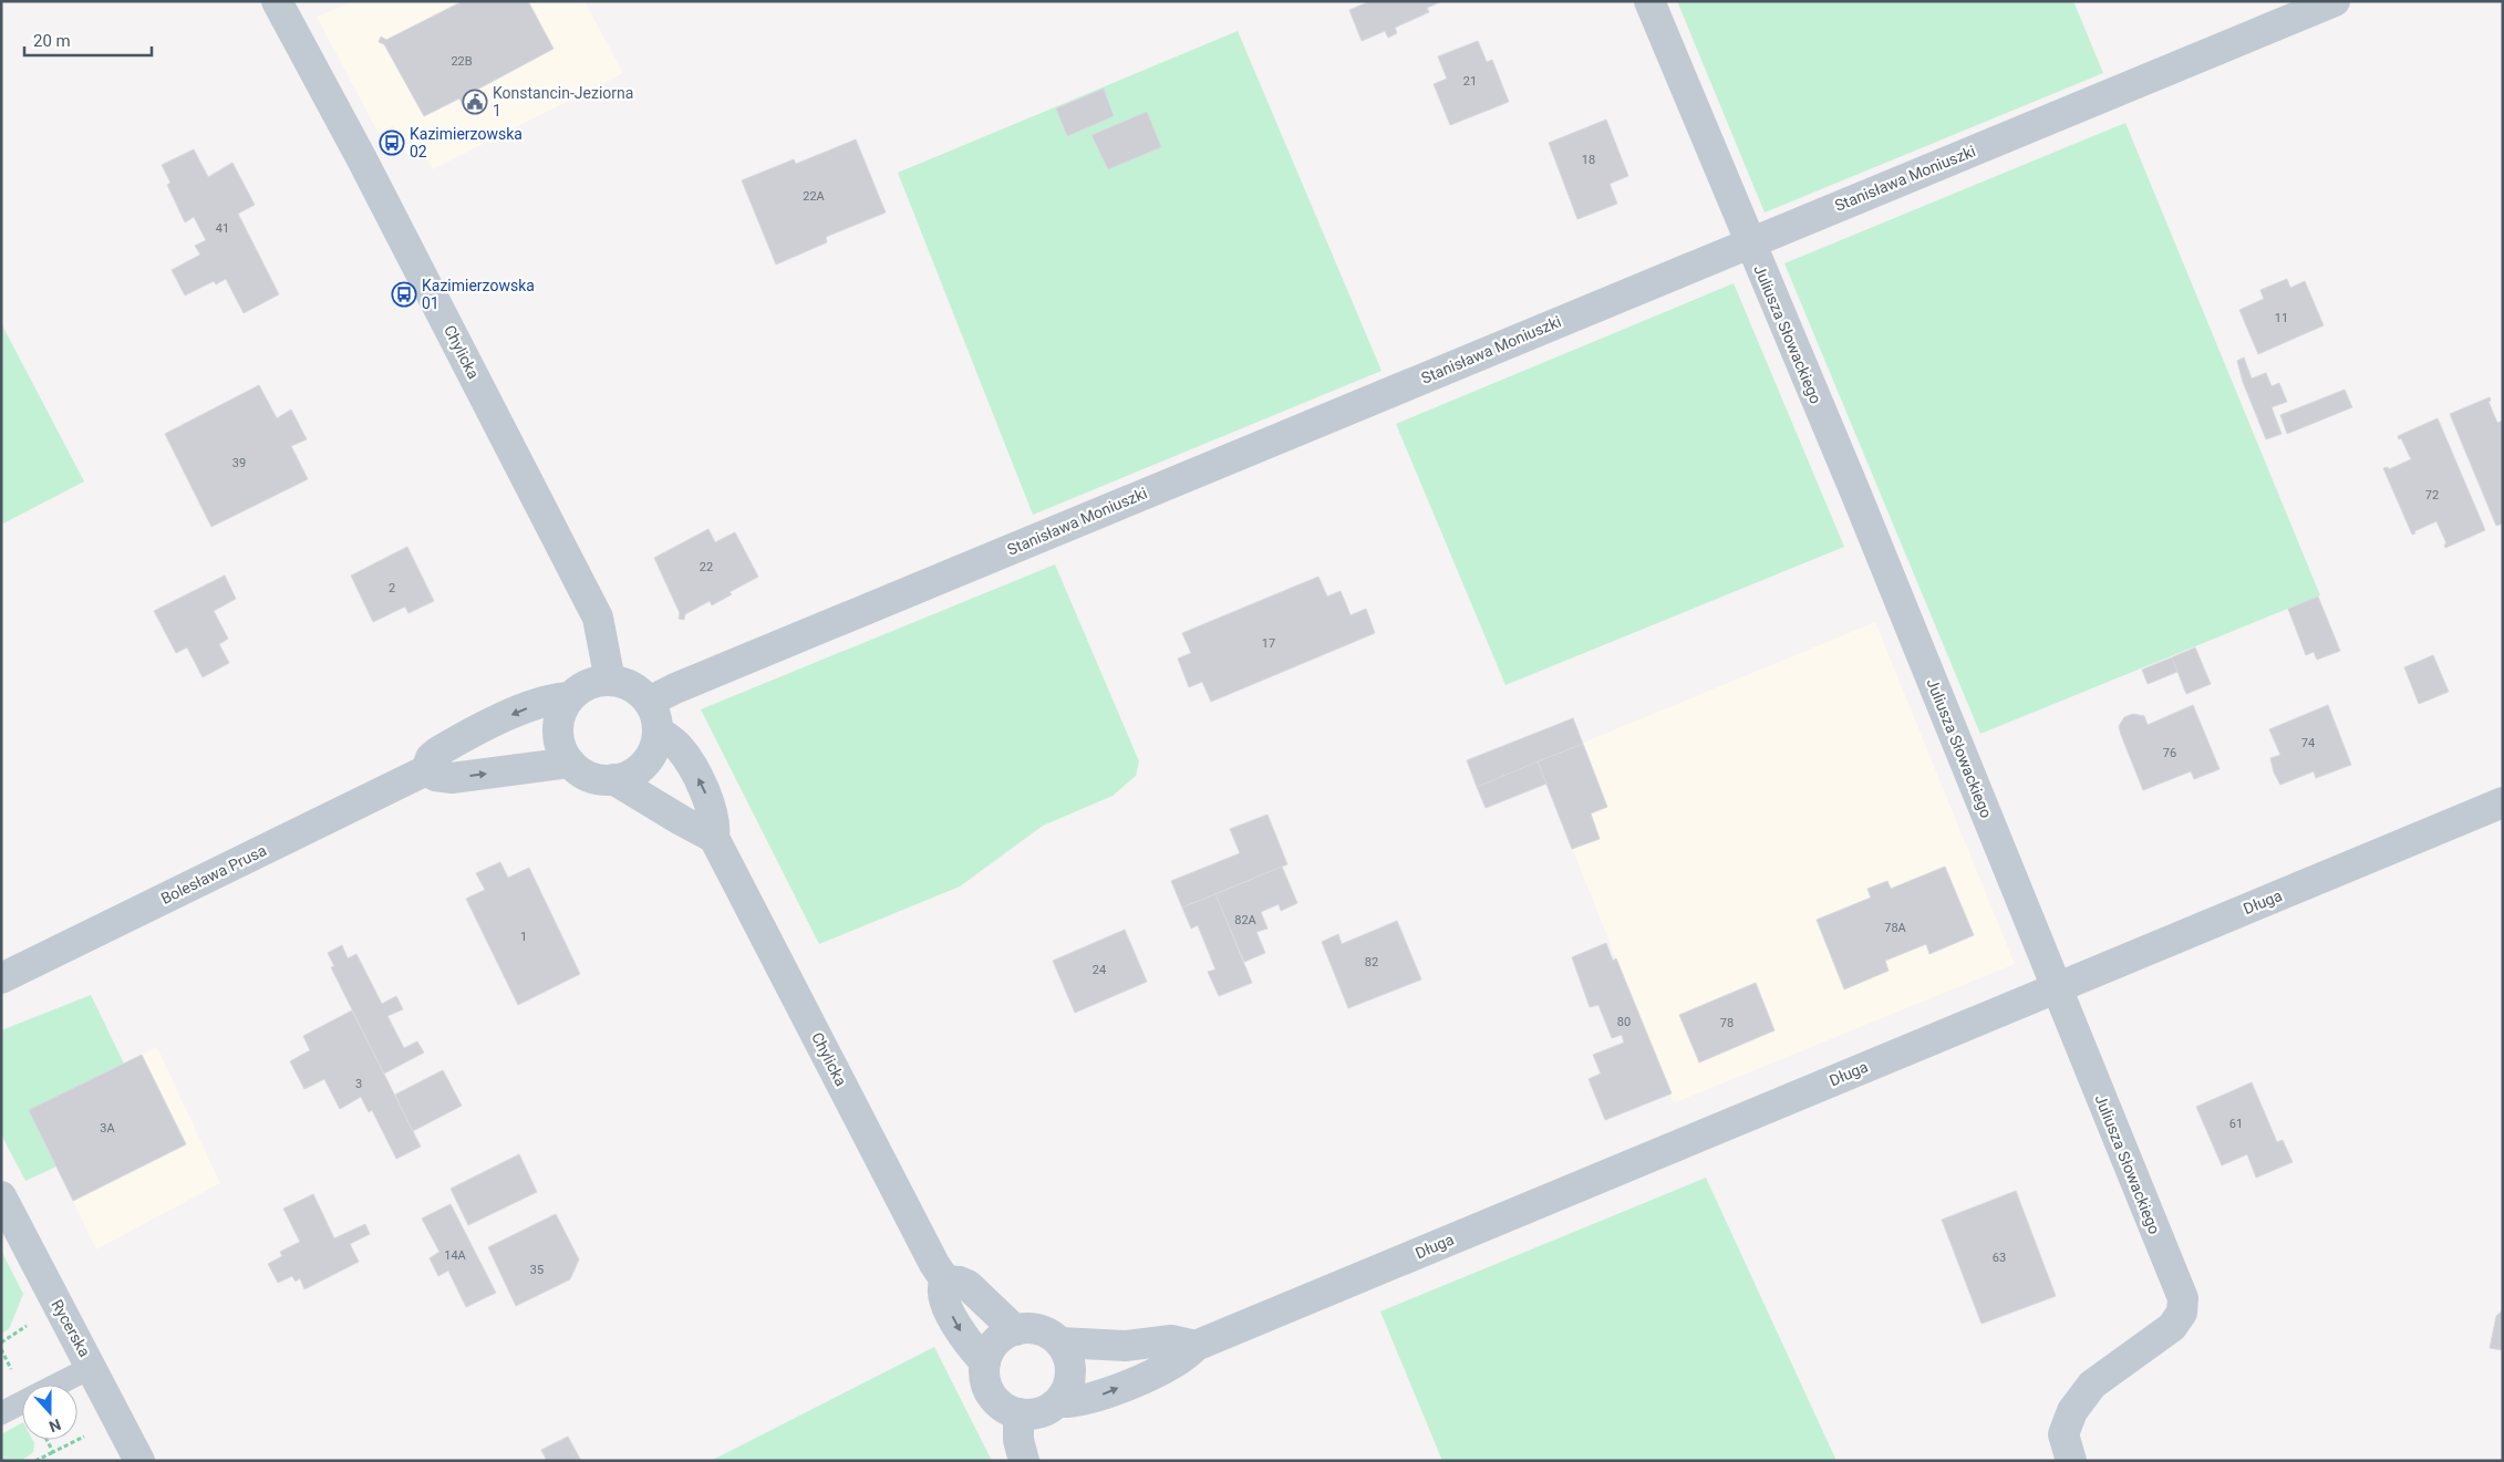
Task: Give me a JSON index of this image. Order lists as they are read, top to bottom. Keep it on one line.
{"streets":{"street":["Stanisława Moniuszki","Juliusza Słowackiego","Chylicka","Bolesława Prusa","Długa","Rycerska"]},"crossings":[["Stanisława Moniuszki","Juliusza Słowackiego"],["Stanisława Moniuszki","Chylicka"],["Stanisława Moniuszki","Bolesława Prusa"],["Juliusza Słowackiego","Długa"],["Chylicka","Bolesława Prusa"],["Chylicka","Długa"]],"places":{"public building":["Konstancin-Jeziorna 1"],"bus stop":["Kazimierzowska 02","Kazimierzowska 01"]},"house_numbers":["22B","21","18","22A","41","11","39","72","22","2","17","74","76","82A","78A","1","82","24","80","78","3","61","3A","14A","63","35"],"scale_bar":"20 m","north":"bottom"}
